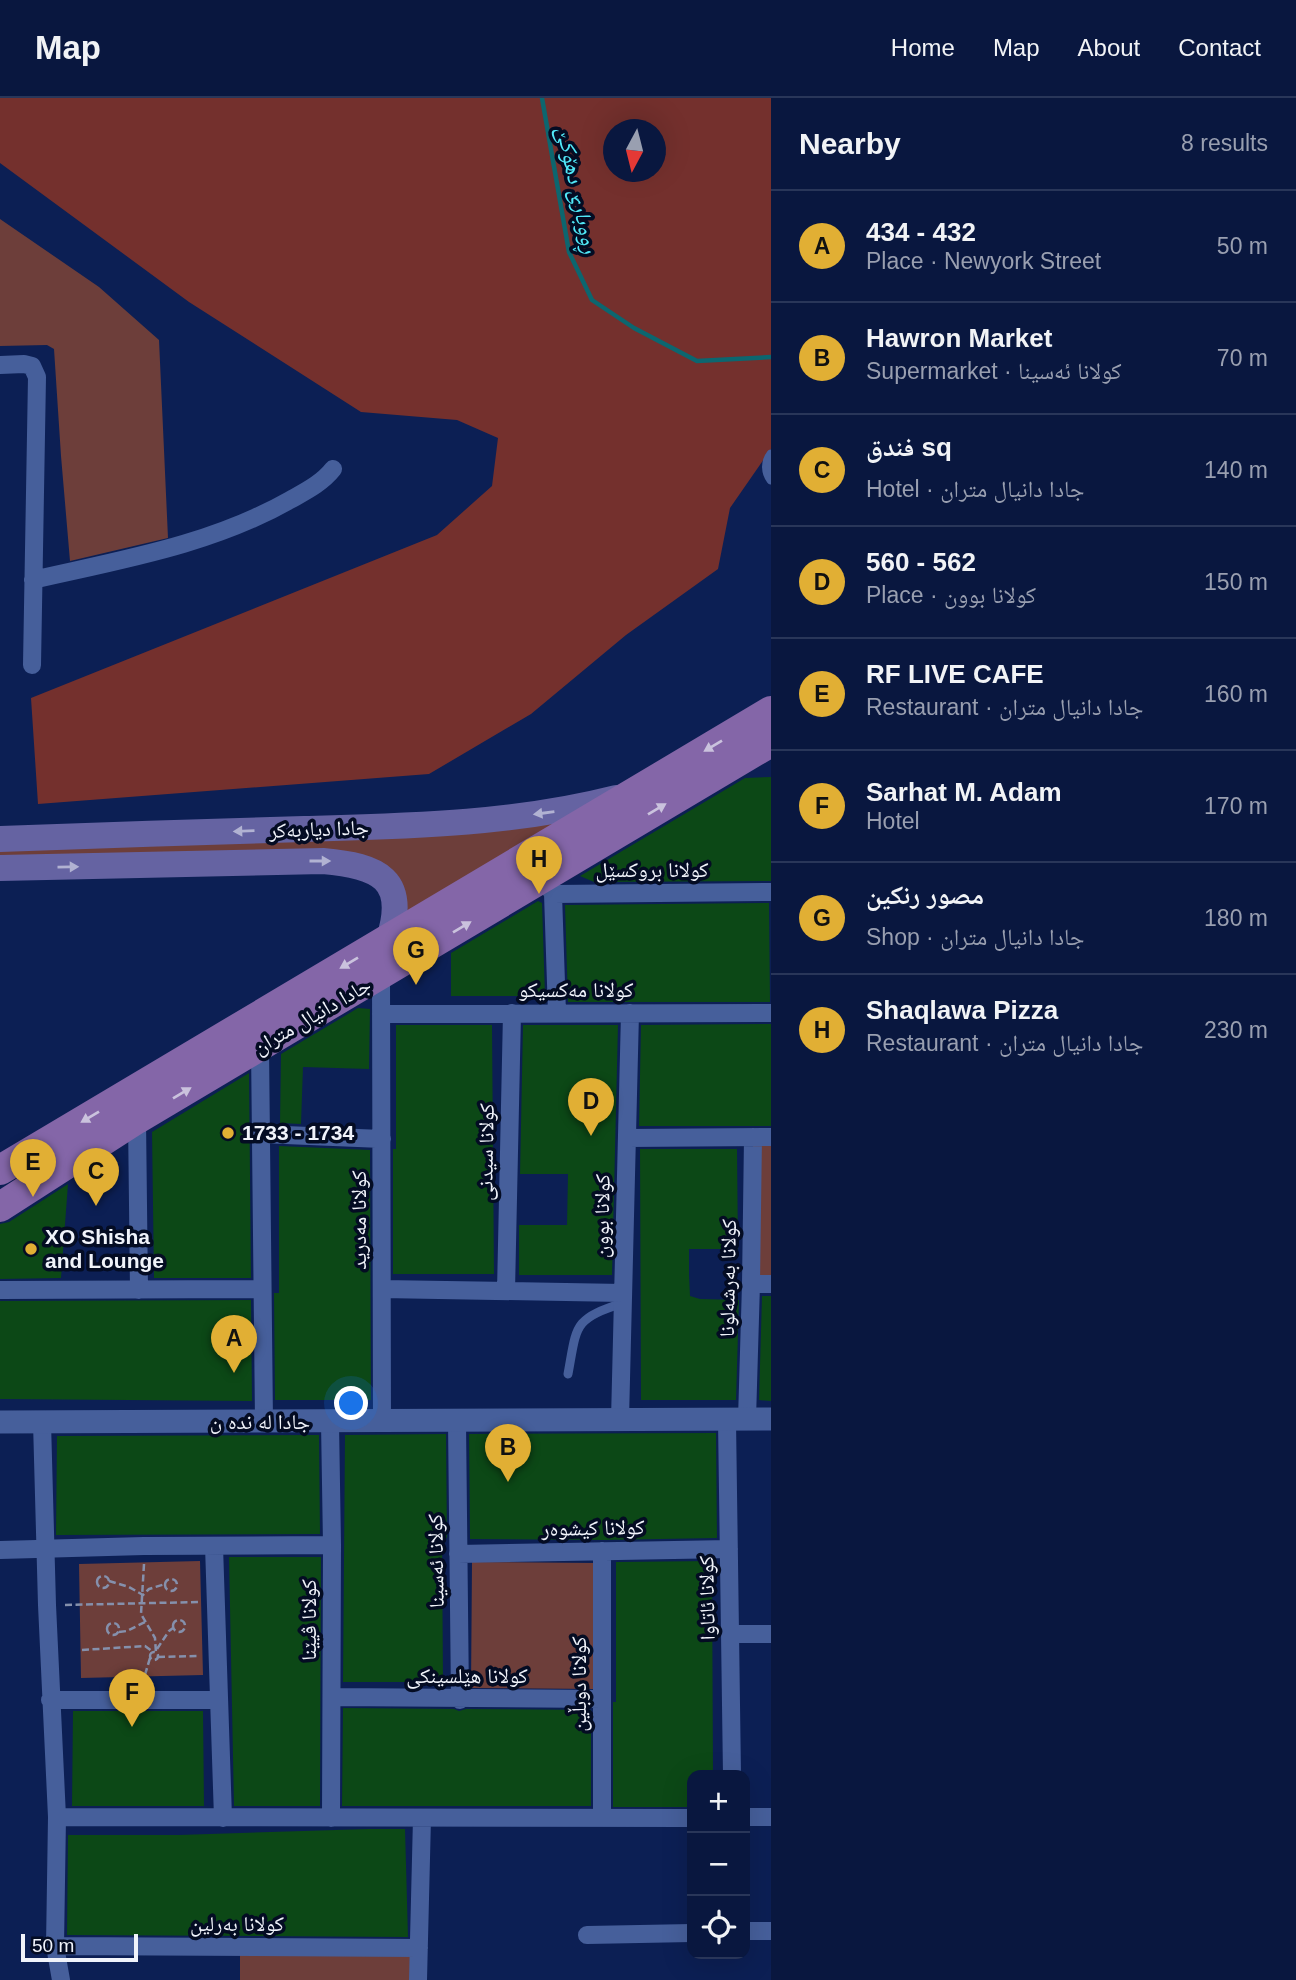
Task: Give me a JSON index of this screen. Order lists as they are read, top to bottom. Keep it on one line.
{"streets":{"main road":["جادا دیاربه‌كر","جادا دانيال متران"],"street":["كولانا بروکسێل","كولانا مەکسیکو","كولانا سيدنى","كولانا بوون","كولانا مه‌درید","كولانا به‌رشه‌لونا","جادا له نده ن","كولانا كیشوه‌ر","كولانا ئەسینا","كولانا ئاتاوا","كولانا ڤیێنا","كولانا ھێلسینکی","كولانا دوبڵین","كولانا بەرلین"]},"crossings":[["جادا دیاربه‌كر","جادا دانيال متران"],["كولانا بروکسێل","جادا دانيال متران"],["كولانا مەکسیکو","كولانا سيدنى"],["كولانا مەکسیکو","كولانا بوون"],["كولانا مەکسیکو","كولانا مه‌درید"],["جادا دانيال متران","كولانا مه‌درید"],["كولانا بوون","جادا له نده ن"],["كولانا مه‌درید","جادا له نده ن"],["كولانا به‌رشه‌لونا","جادا له نده ن"],["كولانا به‌رشه‌لونا","كولانا ئاتاوا"],["جادا له نده ن","كولانا ئەسینا"],["جادا له نده ن","كولانا ئاتاوا"],["جادا له نده ن","كولانا ڤیێنا"],["كولانا كیشوه‌ر","كولانا ئەسینا"],["كولانا كیشوه‌ر","كولانا ئاتاوا"],["كولانا كیشوه‌ر","كولانا دوبڵین"],["كولانا ئەسینا","كولانا ھێلسینکی"],["كولانا ڤیێنا","كولانا ھێلسینکی"],["كولانا ھێلسینکی","كولانا دوبڵین"]],"water":["ڕووبارێ دهۆكێ"],"places":["1733 - 1734","XO Shisha and Lounge"],"scale_bar":"50 m","north":"bottom","page":{"header":"Map","nav":["Home","Map","About","Contact"],"heading":["Nearby","8 results"],"list":[{"mark":"A","name":"434 - 432","note":"Place · Newyork Street","value":"50 m"},{"mark":"B","name":"Hawron Market","note":"Supermarket · كولانا ئەسینا","value":"70 m"},{"mark":"C","name":"فندق sq","note":"Hotel · جادا دانيال متران","value":"140 m"},{"mark":"D","name":"560 - 562","note":"Place · كولانا بوون","value":"150 m"},{"mark":"E","name":"RF LIVE CAFE","note":"Restaurant · جادا دانيال متران","value":"160 m"},{"mark":"F","name":"Sarhat M. Adam","note":"Hotel","value":"170 m"},{"mark":"G","name":"مصور رنكين","note":"Shop · جادا دانيال متران","value":"180 m"},{"mark":"H","name":"Shaqlawa Pizza","note":"Restaurant · جادا دانيال متران","value":"230 m"}],"pins":["H","G","D","E","C","A","B","F"],"map_buttons":["+","−"],"scale":"50 m"}}
